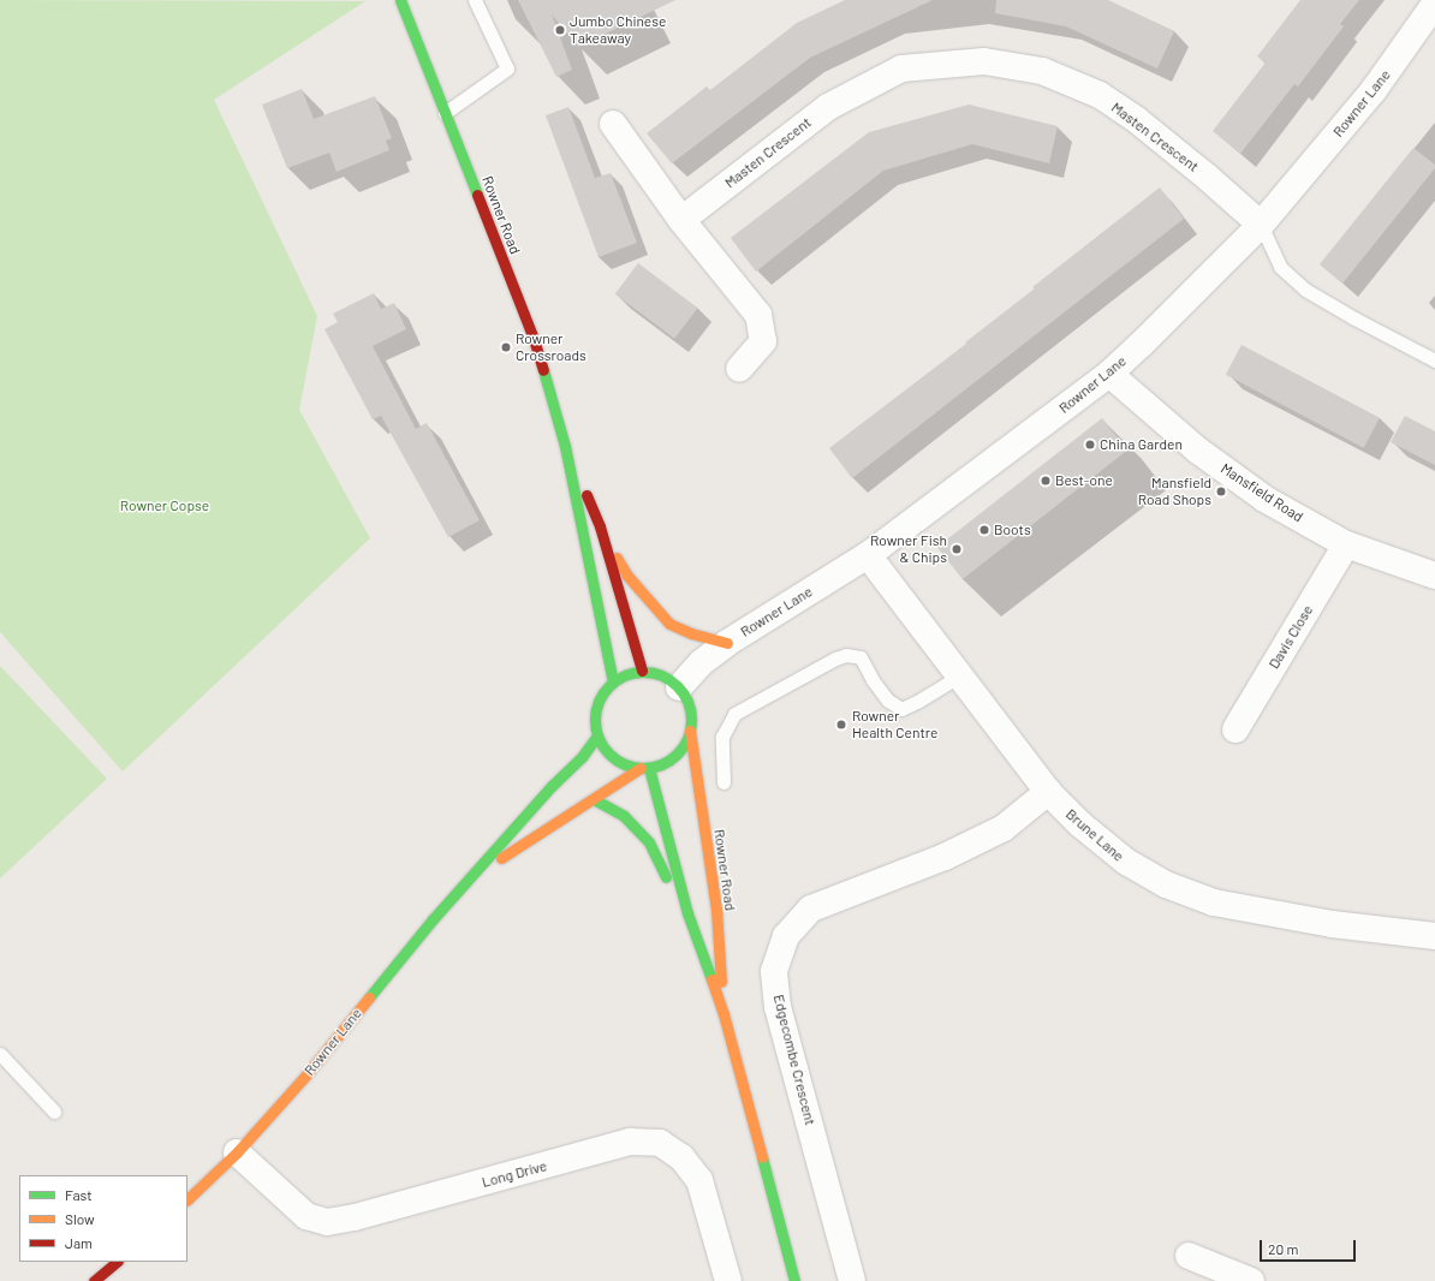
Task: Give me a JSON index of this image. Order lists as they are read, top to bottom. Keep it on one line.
{"streets":{"main road":["Rowner Lane","Rowner Road"],"street":["Masten Crescent","Mansfield Road","Davis Close","Brune Lane","Edgecombe Crescent","Long Drive"]},"crossings":[["Rowner Lane","Masten Crescent"],["Rowner Lane","Rowner Road"],["Rowner Lane","Mansfield Road"],["Rowner Lane","Brune Lane"],["Rowner Lane","Long Drive"],["Mansfield Road","Davis Close"],["Brune Lane","Edgecombe Crescent"]],"parks":["Rowner Copse"],"places":["Jumbo Chinese Takeaway","Rowner Crossroads","China Garden","Best-one","Mansfield Road Shops","Boots","Rowner Fish & Chips","Rowner Health Centre"],"legend":["Fast","Slow","Jam"],"scale_bar":"20 m"}
